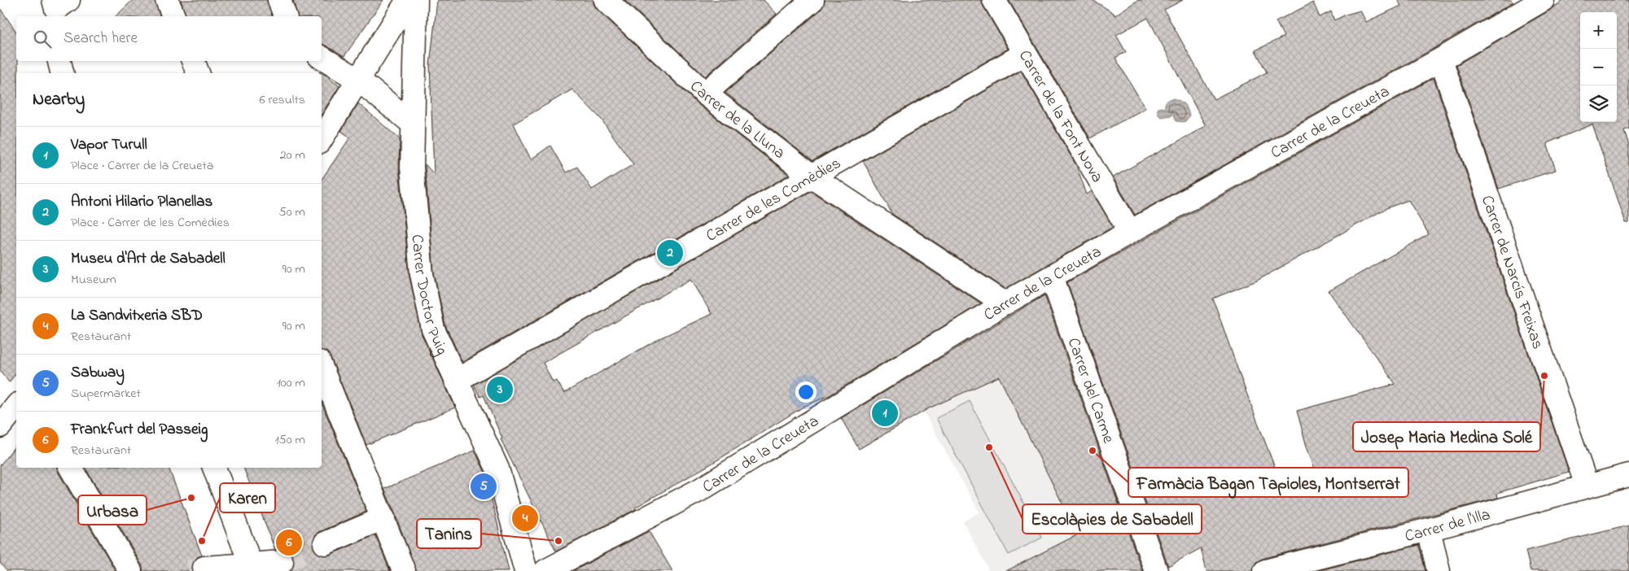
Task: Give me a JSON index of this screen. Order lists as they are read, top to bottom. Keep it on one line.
{"streets":{"street":["Carrer de la Font Nova","Carrer de la Lluna","Carrer de la Creueta","Carrer de les Comèdies","Carrer de Narcís Freixas","Carrer Doctor Puig","Carrer del Carme","Carrer de l'Illa"]},"crossings":[["Carrer de la Font Nova","Carrer de la Creueta"],["Carrer de la Font Nova","Carrer de les Comèdies"],["Carrer de la Lluna","Carrer de la Creueta"],["Carrer de la Lluna","Carrer de les Comèdies"],["Carrer de la Creueta","Carrer de Narcís Freixas"],["Carrer de la Creueta","Carrer del Carme"],["Carrer de les Comèdies","Carrer Doctor Puig"],["Carrer de Narcís Freixas","Carrer de l'Illa"]],"places":["Josep Maria Medina Solé","Escolàpies de Sabadell","Farmàcia Bagan Tapioles, Montserrat","Urbasa","Karen","Tanins"],"page":{"map_buttons":["+","−"],"search":"Search here","heading":["Nearby","6 results"],"list":[{"mark":"1","name":"Vapor Turull","note":"Place · Carrer de la Creueta","value":"20 m"},{"mark":"2","name":"Antoni Hilario Planellas","note":"Place · Carrer de les Comèdies","value":"50 m"},{"mark":"3","name":"Museu d'Art de Sabadell","note":"Museum","value":"90 m"},{"mark":"4","name":"La Sandvitxeria SBD","note":"Restaurant","value":"90 m"},{"mark":"5","name":"Sabway","note":"Supermarket","value":"100 m"},{"mark":"6","name":"Frankfurt del Passeig","note":"Restaurant","value":"150 m"}],"pins":["2","3","1","5","4","6"]}}
